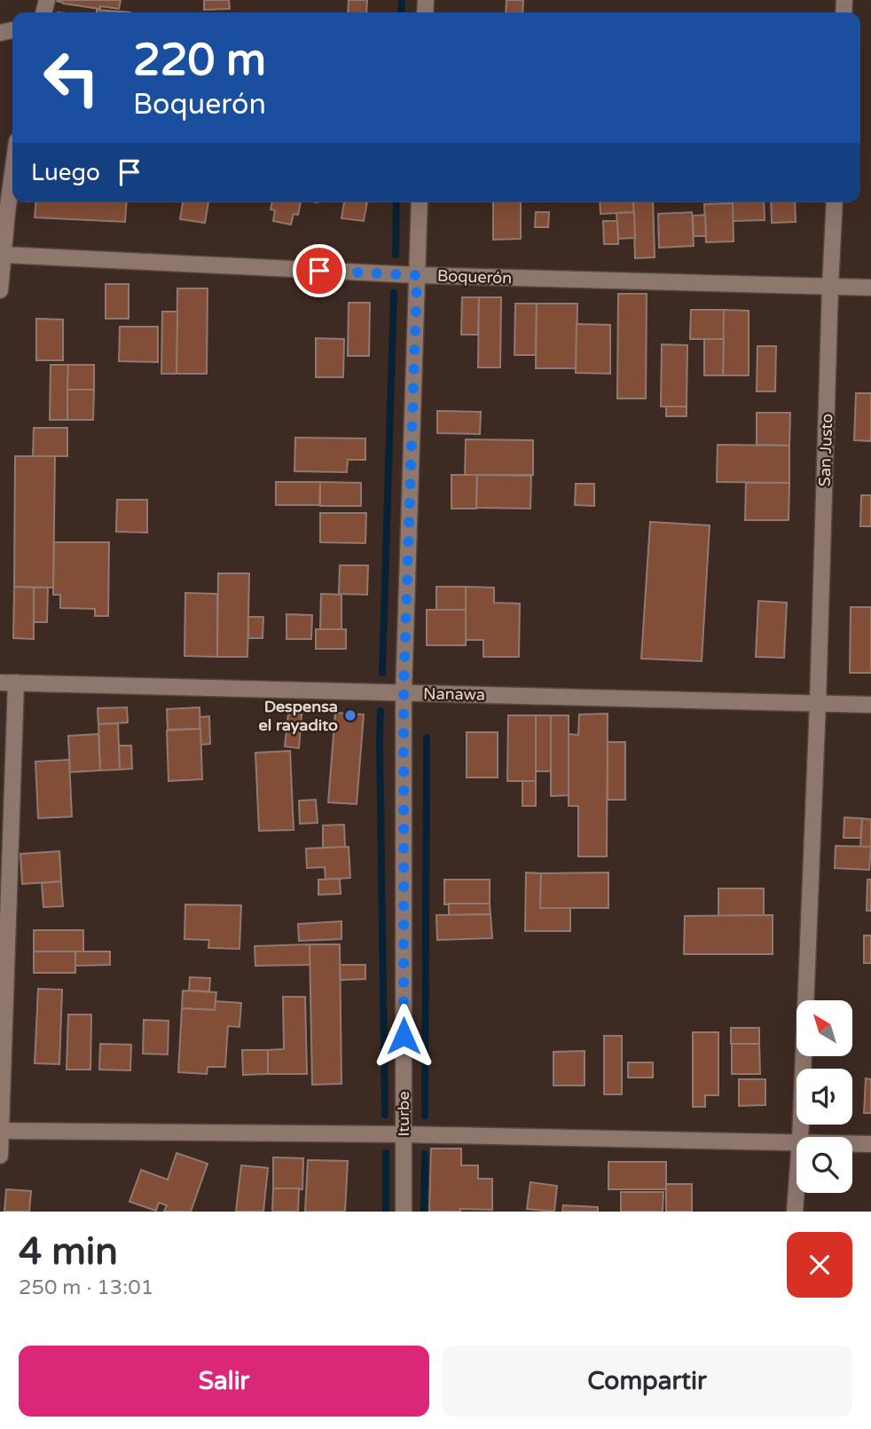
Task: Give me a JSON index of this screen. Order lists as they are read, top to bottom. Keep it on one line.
{"streets":{"street":["Boquerón","San Justo","Nanawa","Iturbe"]},"crossings":[["Boquerón","San Justo"],["Boquerón","Iturbe"],["San Justo","Nanawa"],["Nanawa","Iturbe"]],"places":["Despensa el rayadito"],"north":"top left","page":{"turn":["220 m","Boquerón"],"then":"Luego","heading":["4 min","250 m · 13:01"],"buttons":["Salir","Compartir"]}}
